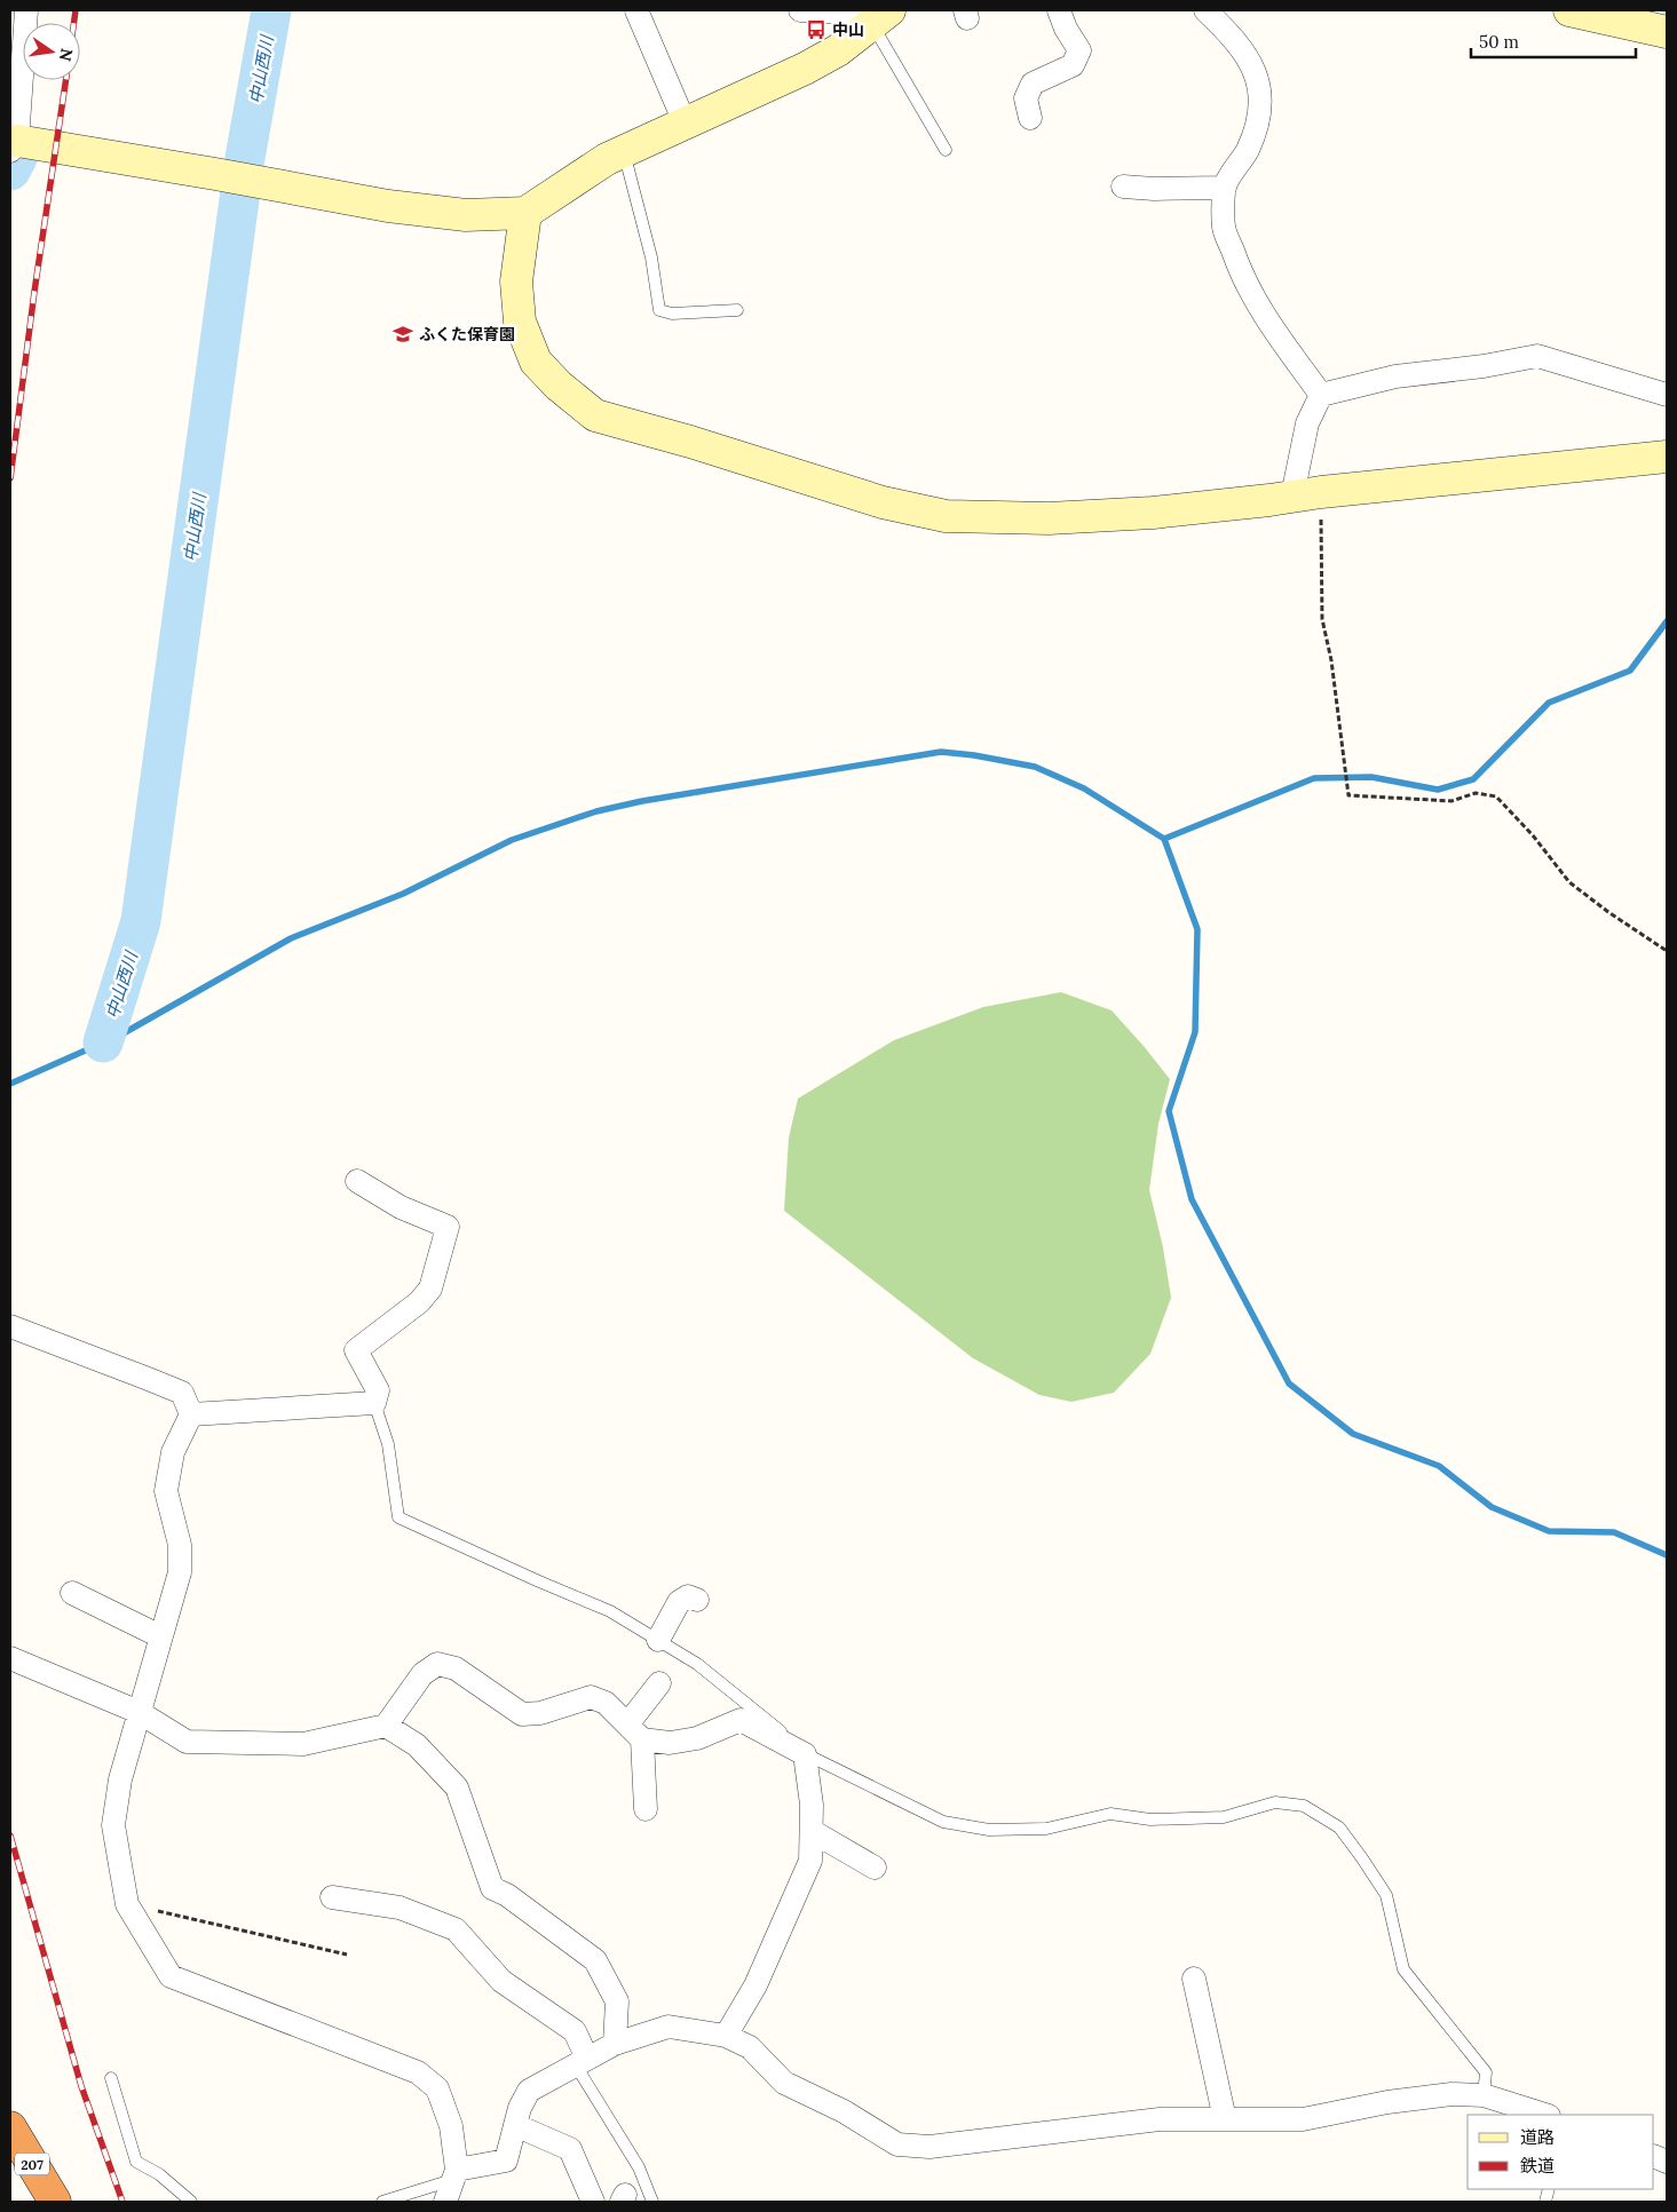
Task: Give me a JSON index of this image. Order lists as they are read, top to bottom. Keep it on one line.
{"streets":{"highway":["207"]},"water":["中山西川"],"places":{"bus stop":["中山"],"school or university":["ふくた保育園"]},"legend":["道路","鉄道"],"scale_bar":"50 m","north":"right"}
